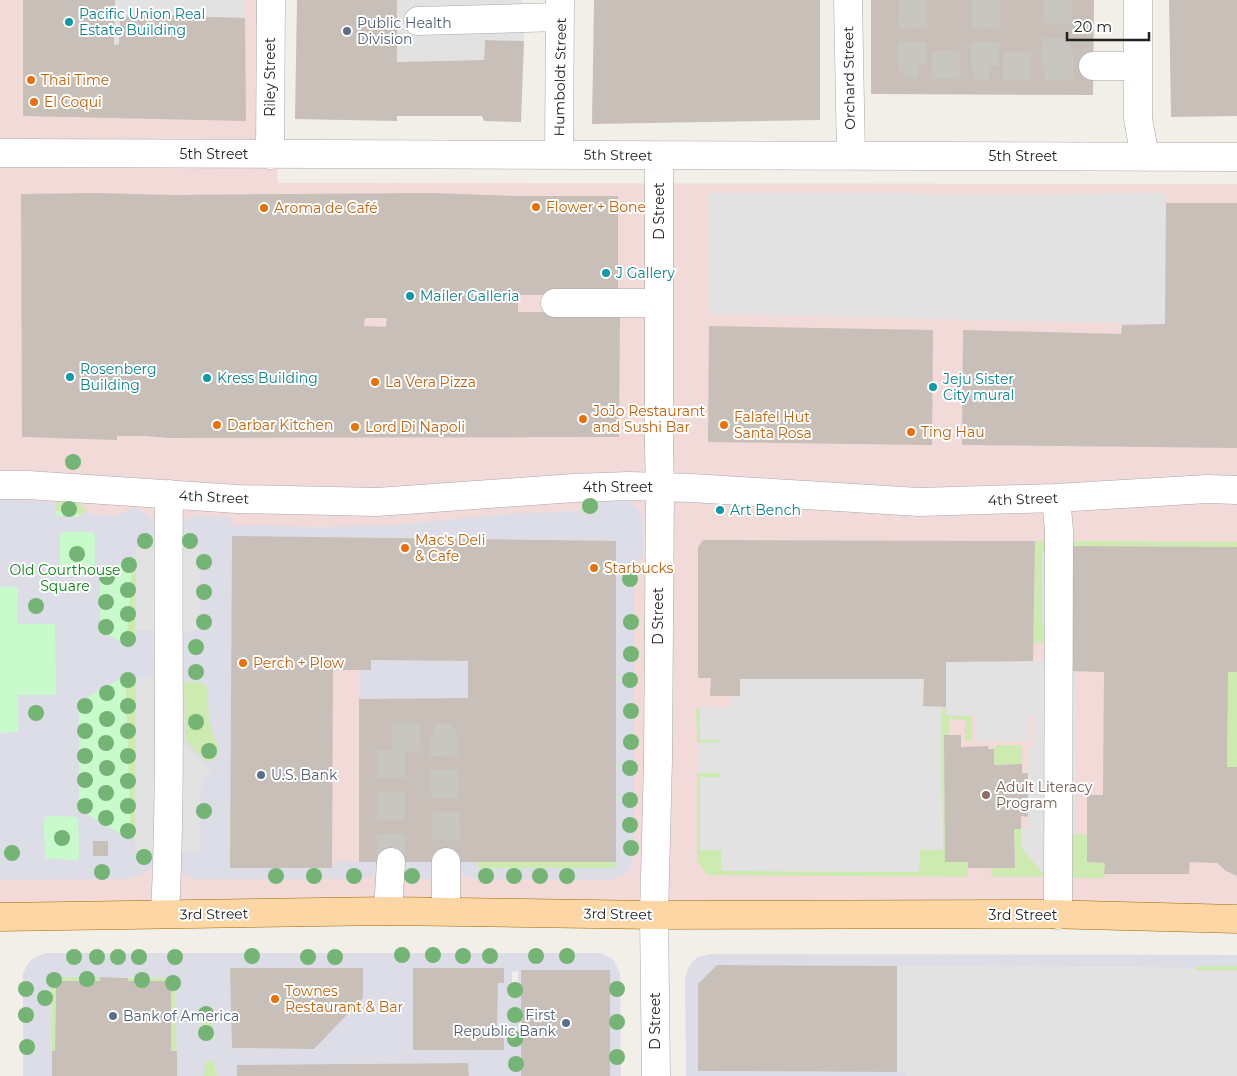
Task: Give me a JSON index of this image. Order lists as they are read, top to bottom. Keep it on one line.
{"streets":{"main road":["3rd Street"],"street":["Riley Street","Humboldt Street","Orchard Street","5th Street","D Street","4th Street"]},"crossings":[["Riley Street","5th Street"],["Humboldt Street","5th Street"],["Orchard Street","5th Street"],["5th Street","D Street"],["D Street","4th Street"],["D Street","3rd Street"]],"parks":["Old Courthouse Square"],"places":["Pacific Union Real Estate Building","Public Health Division","Thai Time","El Coqui","Flower + Bone","Aroma de Café","J Gallery","Mailer Galleria","Rosenberg Building","Kress Building","La Vera Pizza","Jeju Sister City mural","JoJo Restaurant and Sushi Bar","Darbar Kitchen","Falafel Hut Santa Rosa","Lord Di Napoli","Ting Hau","Art Bench","Mac's Deli & Cafe","Starbucks","Perch + Plow","U.S. Bank","Adult Literacy Program","Townes Restaurant & Bar","Bank of America","First Republic Bank"],"scale_bar":"20 m"}
